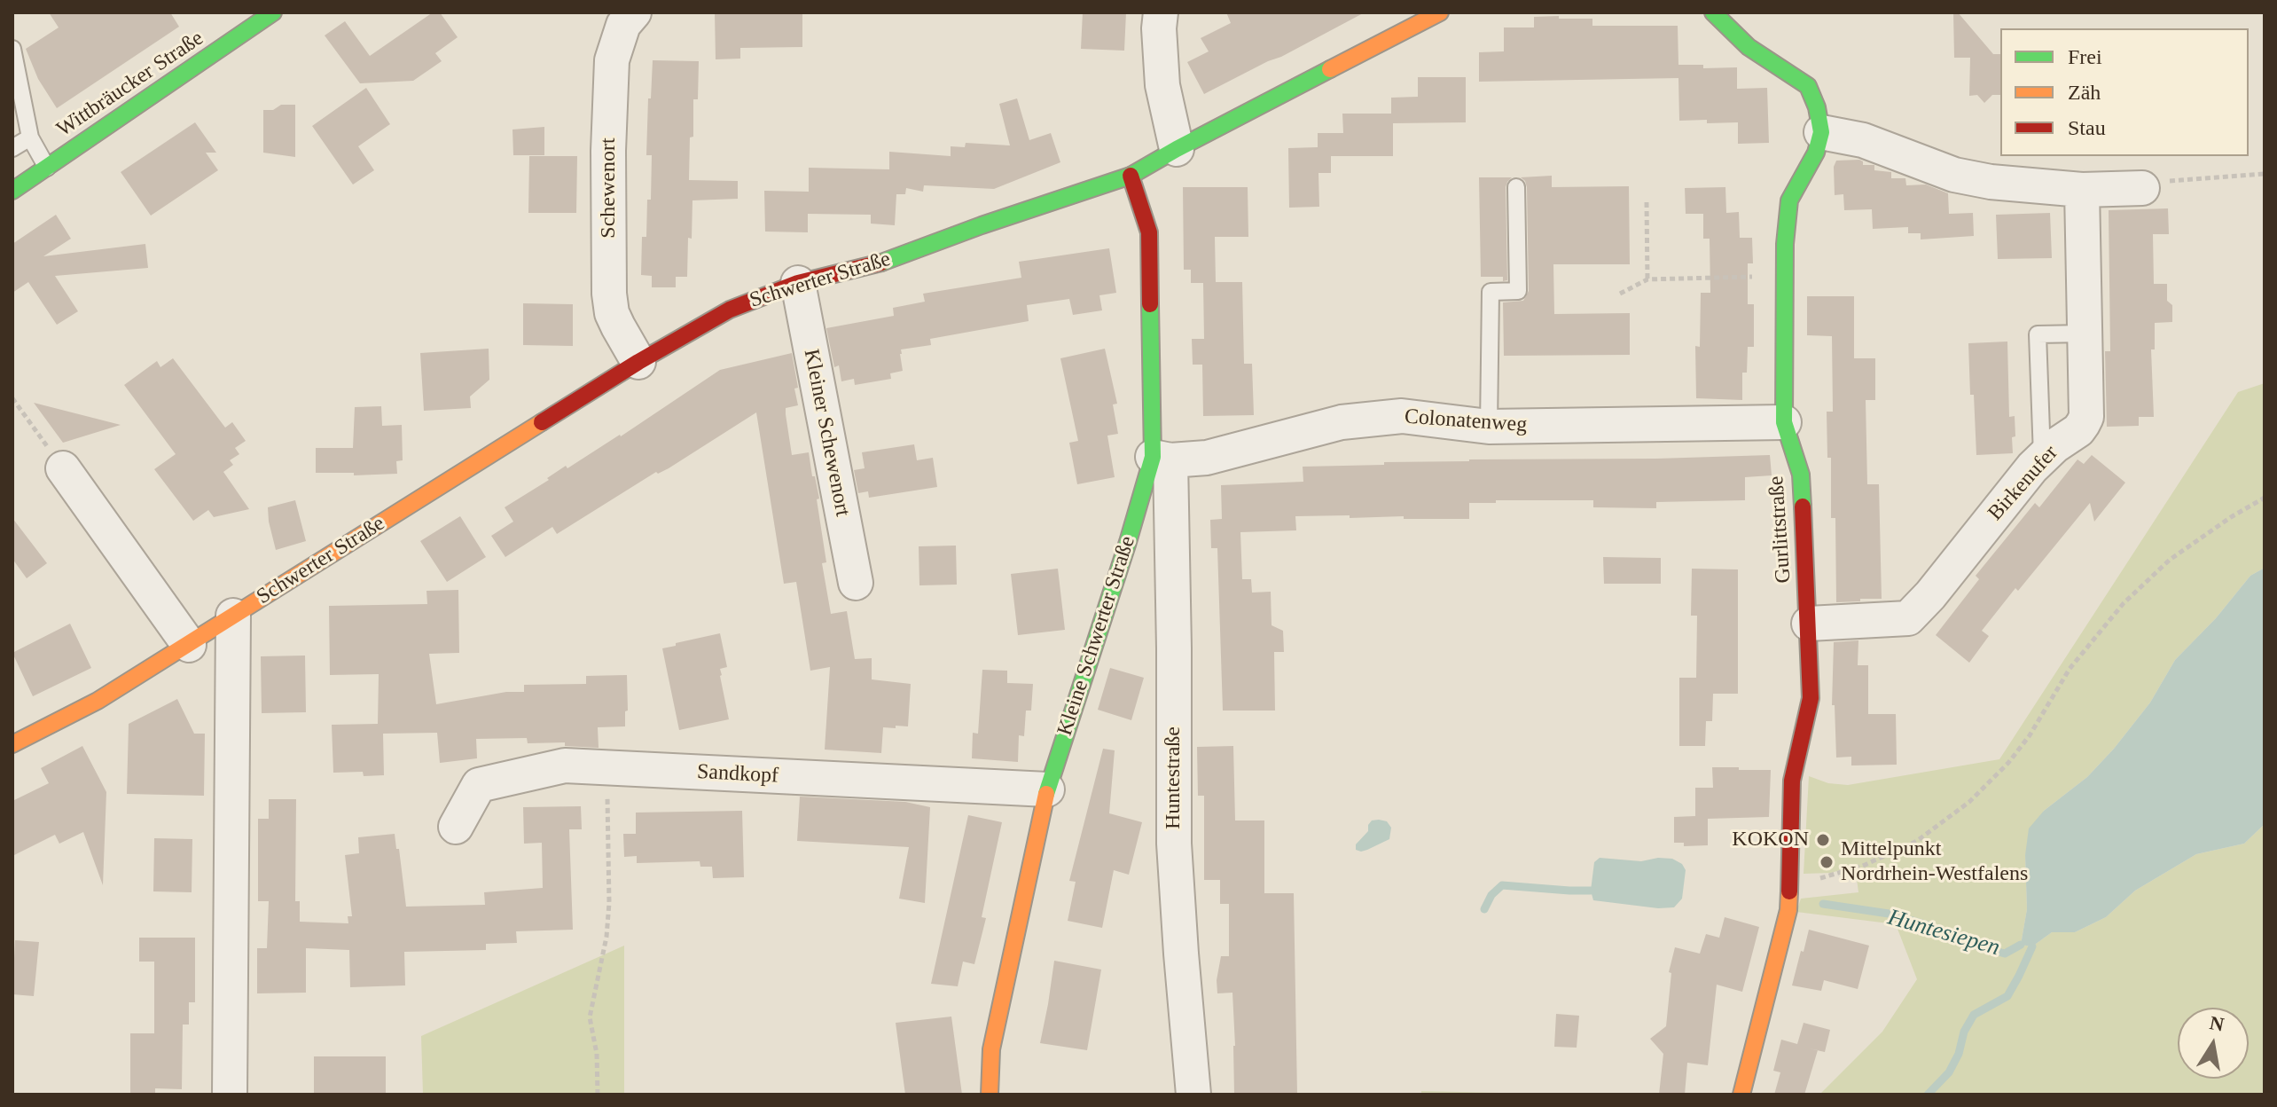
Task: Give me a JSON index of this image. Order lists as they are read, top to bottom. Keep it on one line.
{"streets":{"street":["Wittbräucker Straße","Schewenort","Schwerter Straße","Colonatenweg","Kleiner Schewenort","Birkenufer","Gurlittstraße","Kleine Schwerter Straße","Sandkopf","Huntestraße"]},"crossings":[["Schewenort","Schwerter Straße"],["Schwerter Straße","Kleiner Schewenort"],["Schwerter Straße","Kleine Schwerter Straße"],["Colonatenweg","Gurlittstraße"],["Colonatenweg","Kleine Schwerter Straße"],["Colonatenweg","Huntestraße"],["Birkenufer","Gurlittstraße"],["Kleine Schwerter Straße","Sandkopf"],["Kleine Schwerter Straße","Huntestraße"]],"water":["Huntesiepen"],"places":["KOKON","Mittelpunkt Nordrhein-Westfalens"],"legend":["Frei","Zäh","Stau"],"north":"top"}
